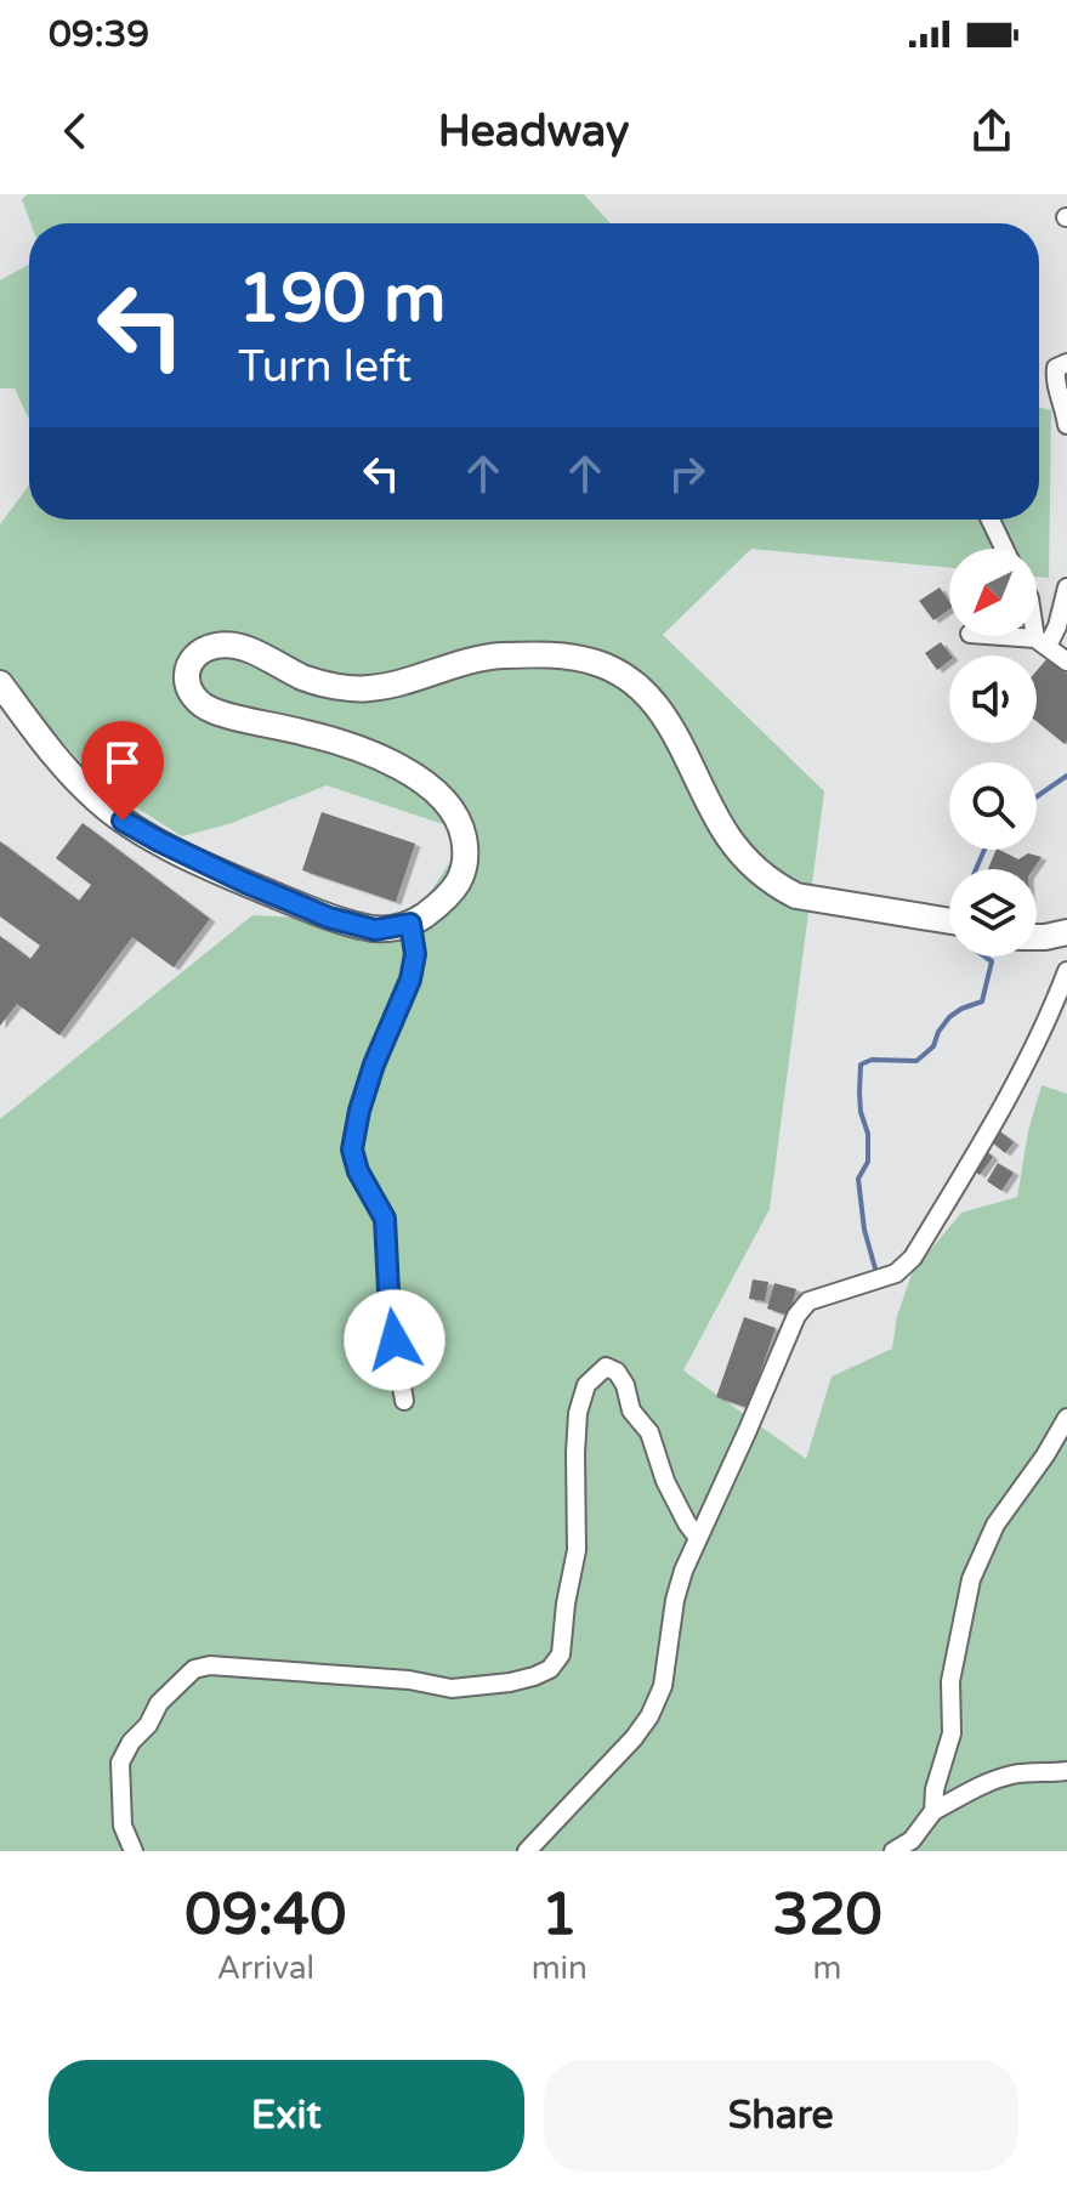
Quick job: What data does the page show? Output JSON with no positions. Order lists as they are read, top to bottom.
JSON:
{
  "north": "bottom left",
  "page": {
    "status": "09:39",
    "header": "Headway",
    "turn": ["190 m", "Turn left"],
    "eta": [
      "09:40",
      "Arrival",
      "1",
      "min",
      "320",
      "m"
    ],
    "buttons": ["Exit", "Share"]
  }
}
